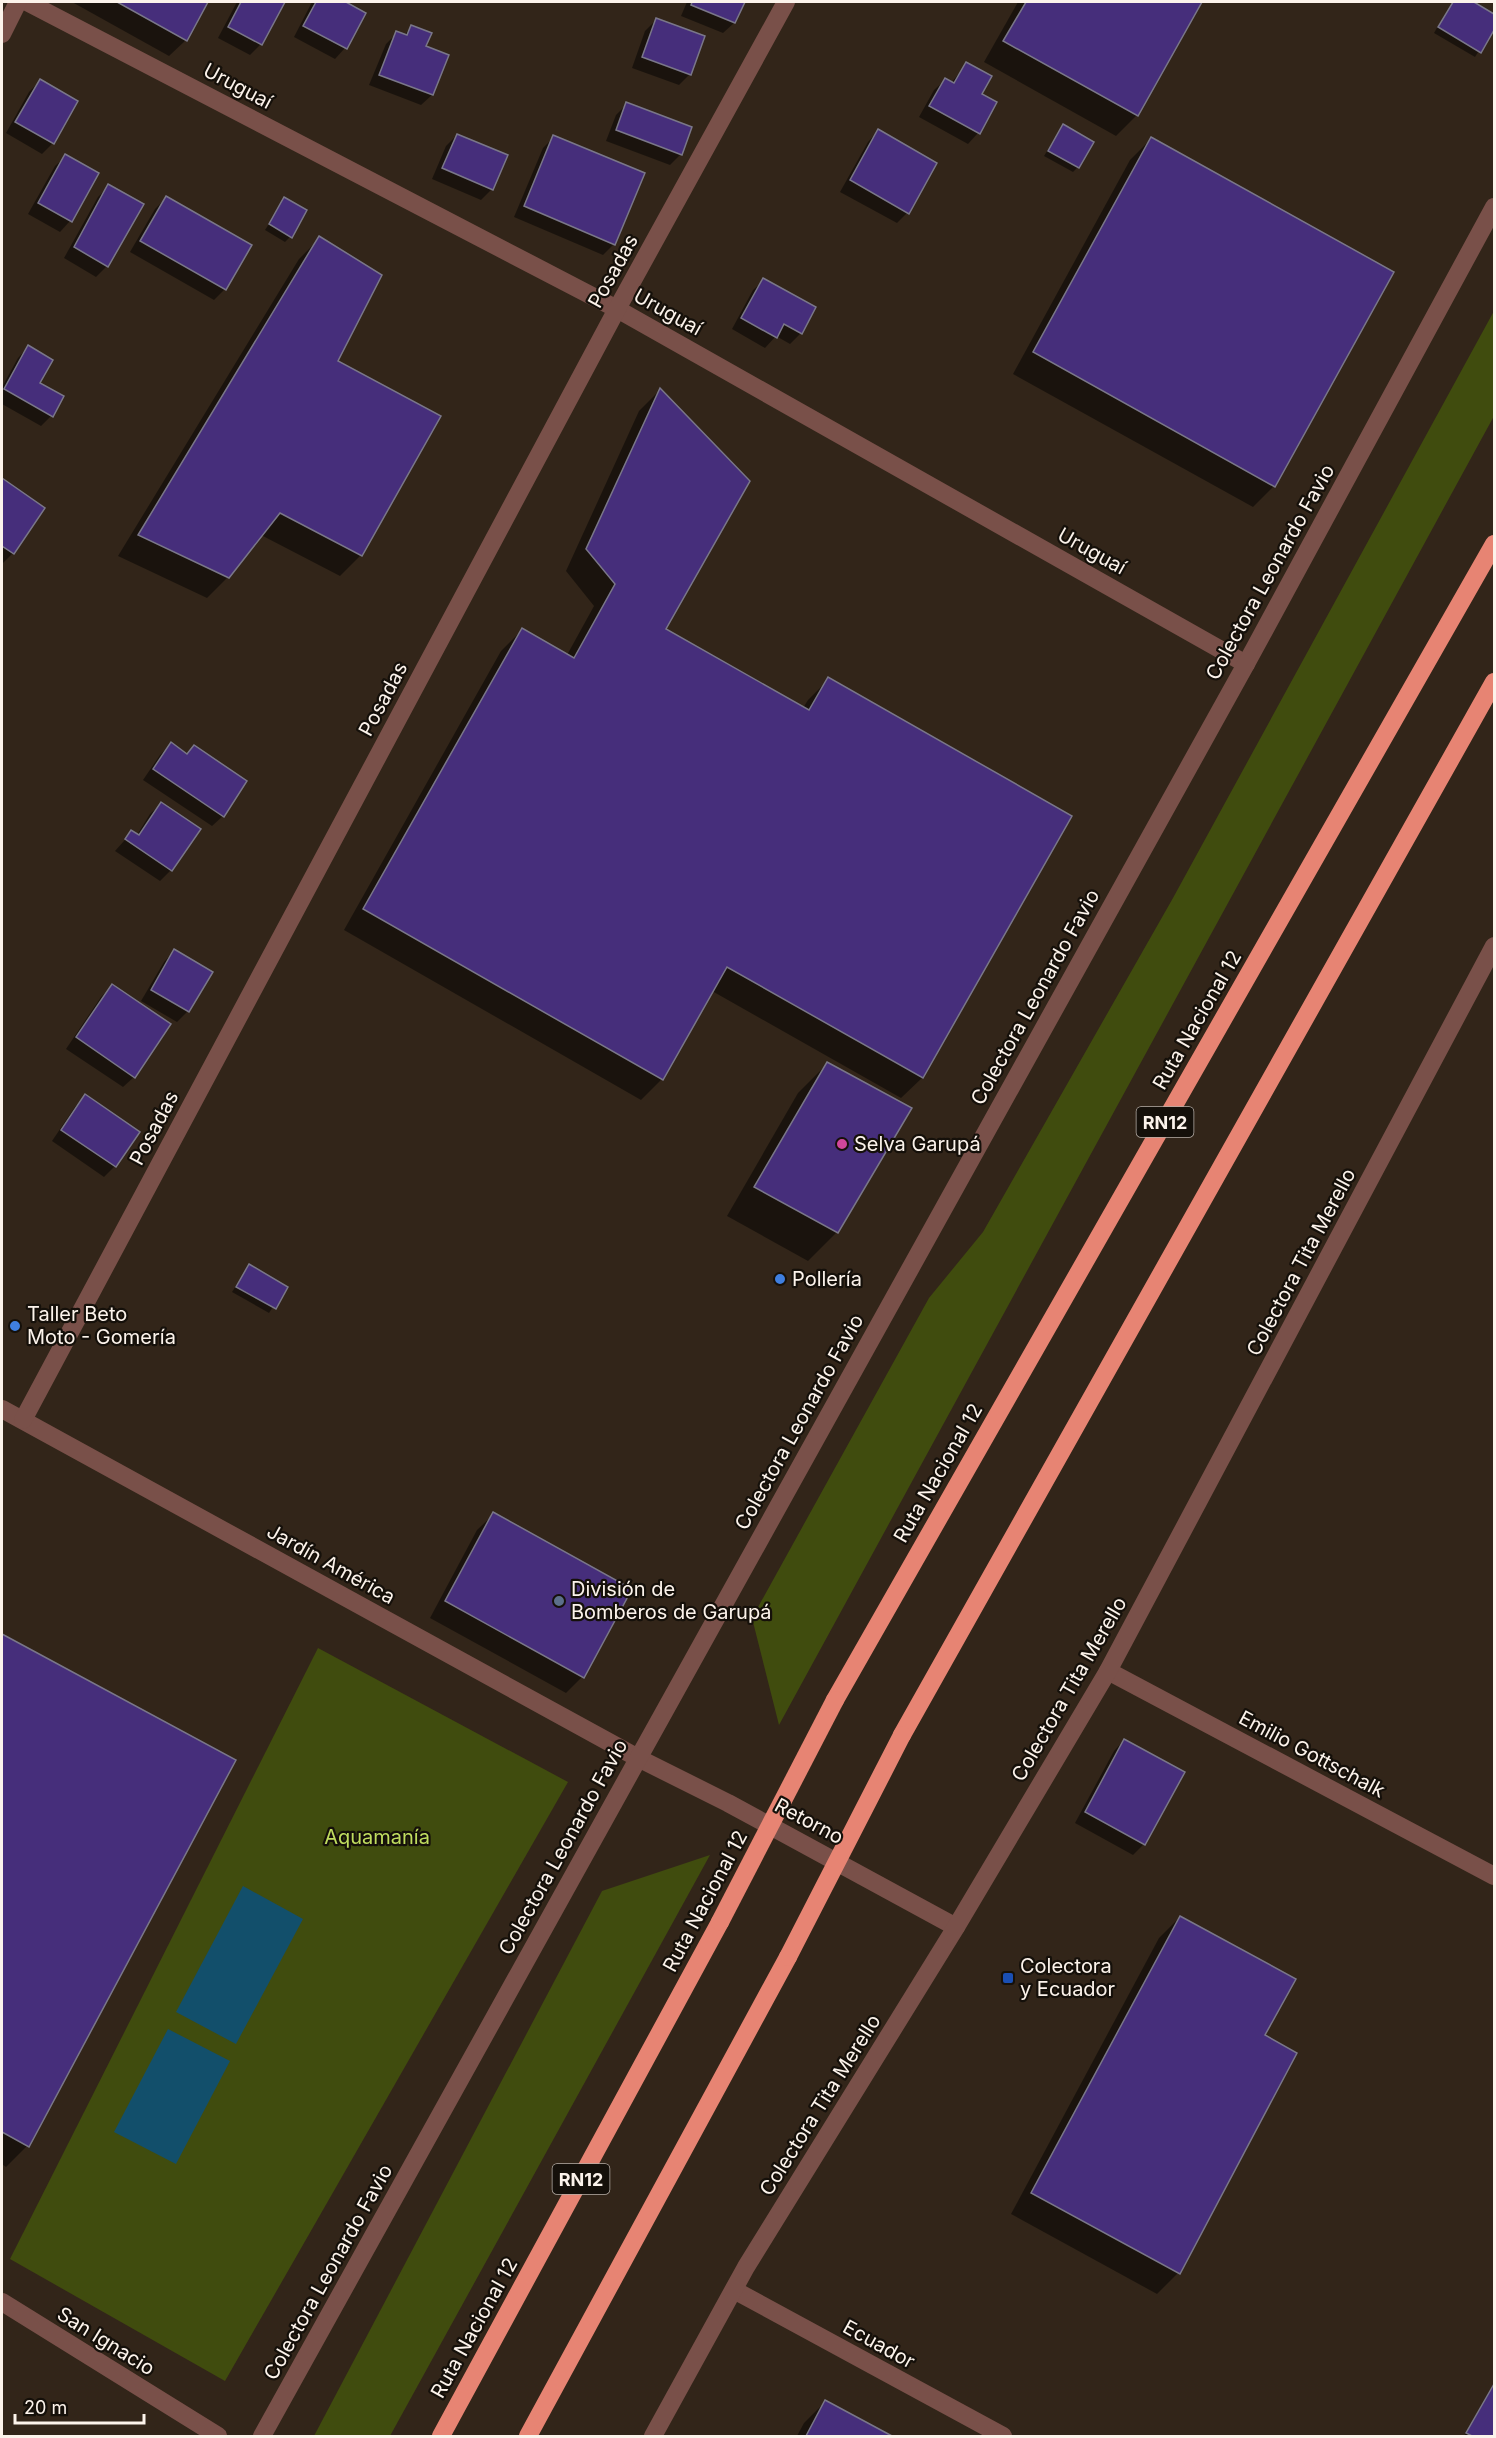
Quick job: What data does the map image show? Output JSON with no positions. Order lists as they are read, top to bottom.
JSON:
{
  "streets": {
    "highway": ["Ruta Nacional 12", "RN12"],
    "street": [
      "Uruguaí",
      "Posadas",
      "Colectora Leonardo Favio",
      "Colectora Tita Merello",
      "Jardín América",
      "Emilio Gottschalk",
      "Retorno",
      "San Ignacio",
      "Ecuador"
    ]
  },
  "crossings": [
    ["Uruguaí", "Posadas"],
    ["Uruguaí", "Colectora Leonardo Favio"],
    ["Posadas", "Jardín América"],
    ["Colectora Leonardo Favio", "Jardín América"],
    ["Colectora Leonardo Favio", "Retorno"],
    ["Colectora Tita Merello", "Emilio Gottschalk"],
    ["Colectora Tita Merello", "Retorno"],
    ["Colectora Tita Merello", "Ecuador"],
    ["Jardín América", "Retorno"]
  ],
  "parks": ["Aquamanía"],
  "places": {
    "other": [
      "Selva Garupá",
      "Pollería",
      "Taller Beto Moto - Gomería",
      "División de Bomberos de Garupá"
    ],
    "transit": ["Colectora y Ecuador"]
  },
  "scale_bar": "20 m"
}
